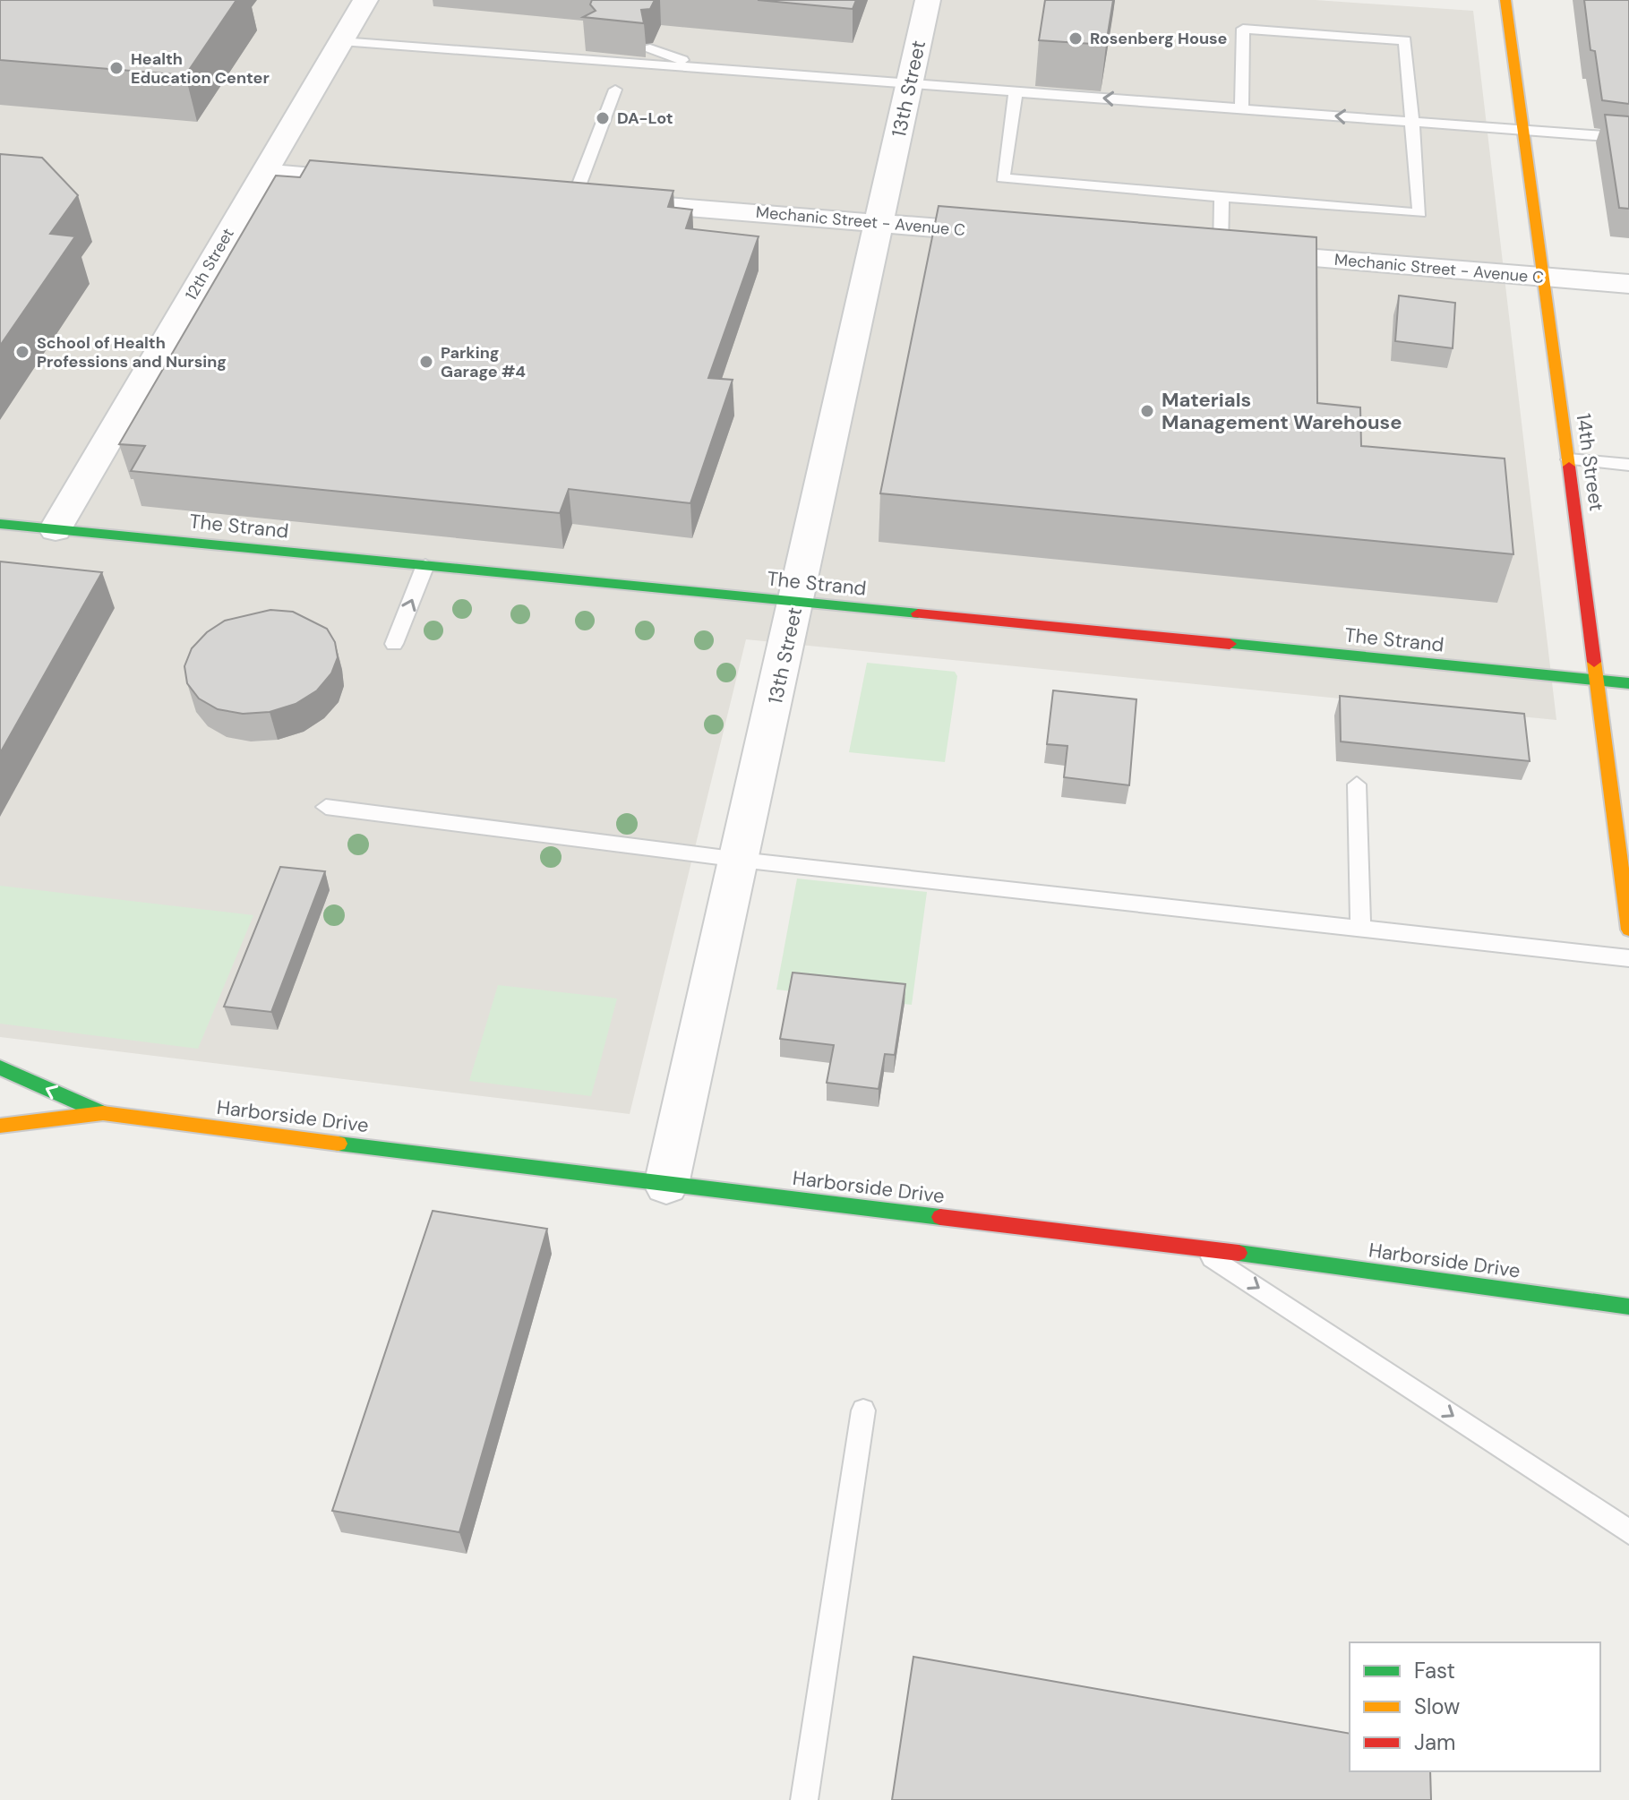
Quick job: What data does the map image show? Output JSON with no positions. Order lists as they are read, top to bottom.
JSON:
{
  "streets": {
    "main road": ["14th Street", "The Strand", "Harborside Drive"],
    "street": ["13th Street", "Mechanic Street - Avenue C", "12th Street"]
  },
  "crossings": [
    ["13th Street", "Mechanic Street - Avenue C"],
    ["13th Street", "The Strand"],
    ["13th Street", "Harborside Drive"],
    ["Mechanic Street - Avenue C", "14th Street"],
    ["12th Street", "The Strand"],
    ["14th Street", "The Strand"]
  ],
  "places": [
    "Rosenberg House",
    "Health Education Center",
    "DA-Lot",
    "School of Health Professions and Nursing",
    "Parking Garage #4",
    "Materials Management Warehouse"
  ],
  "legend": ["Fast", "Slow", "Jam"]
}
